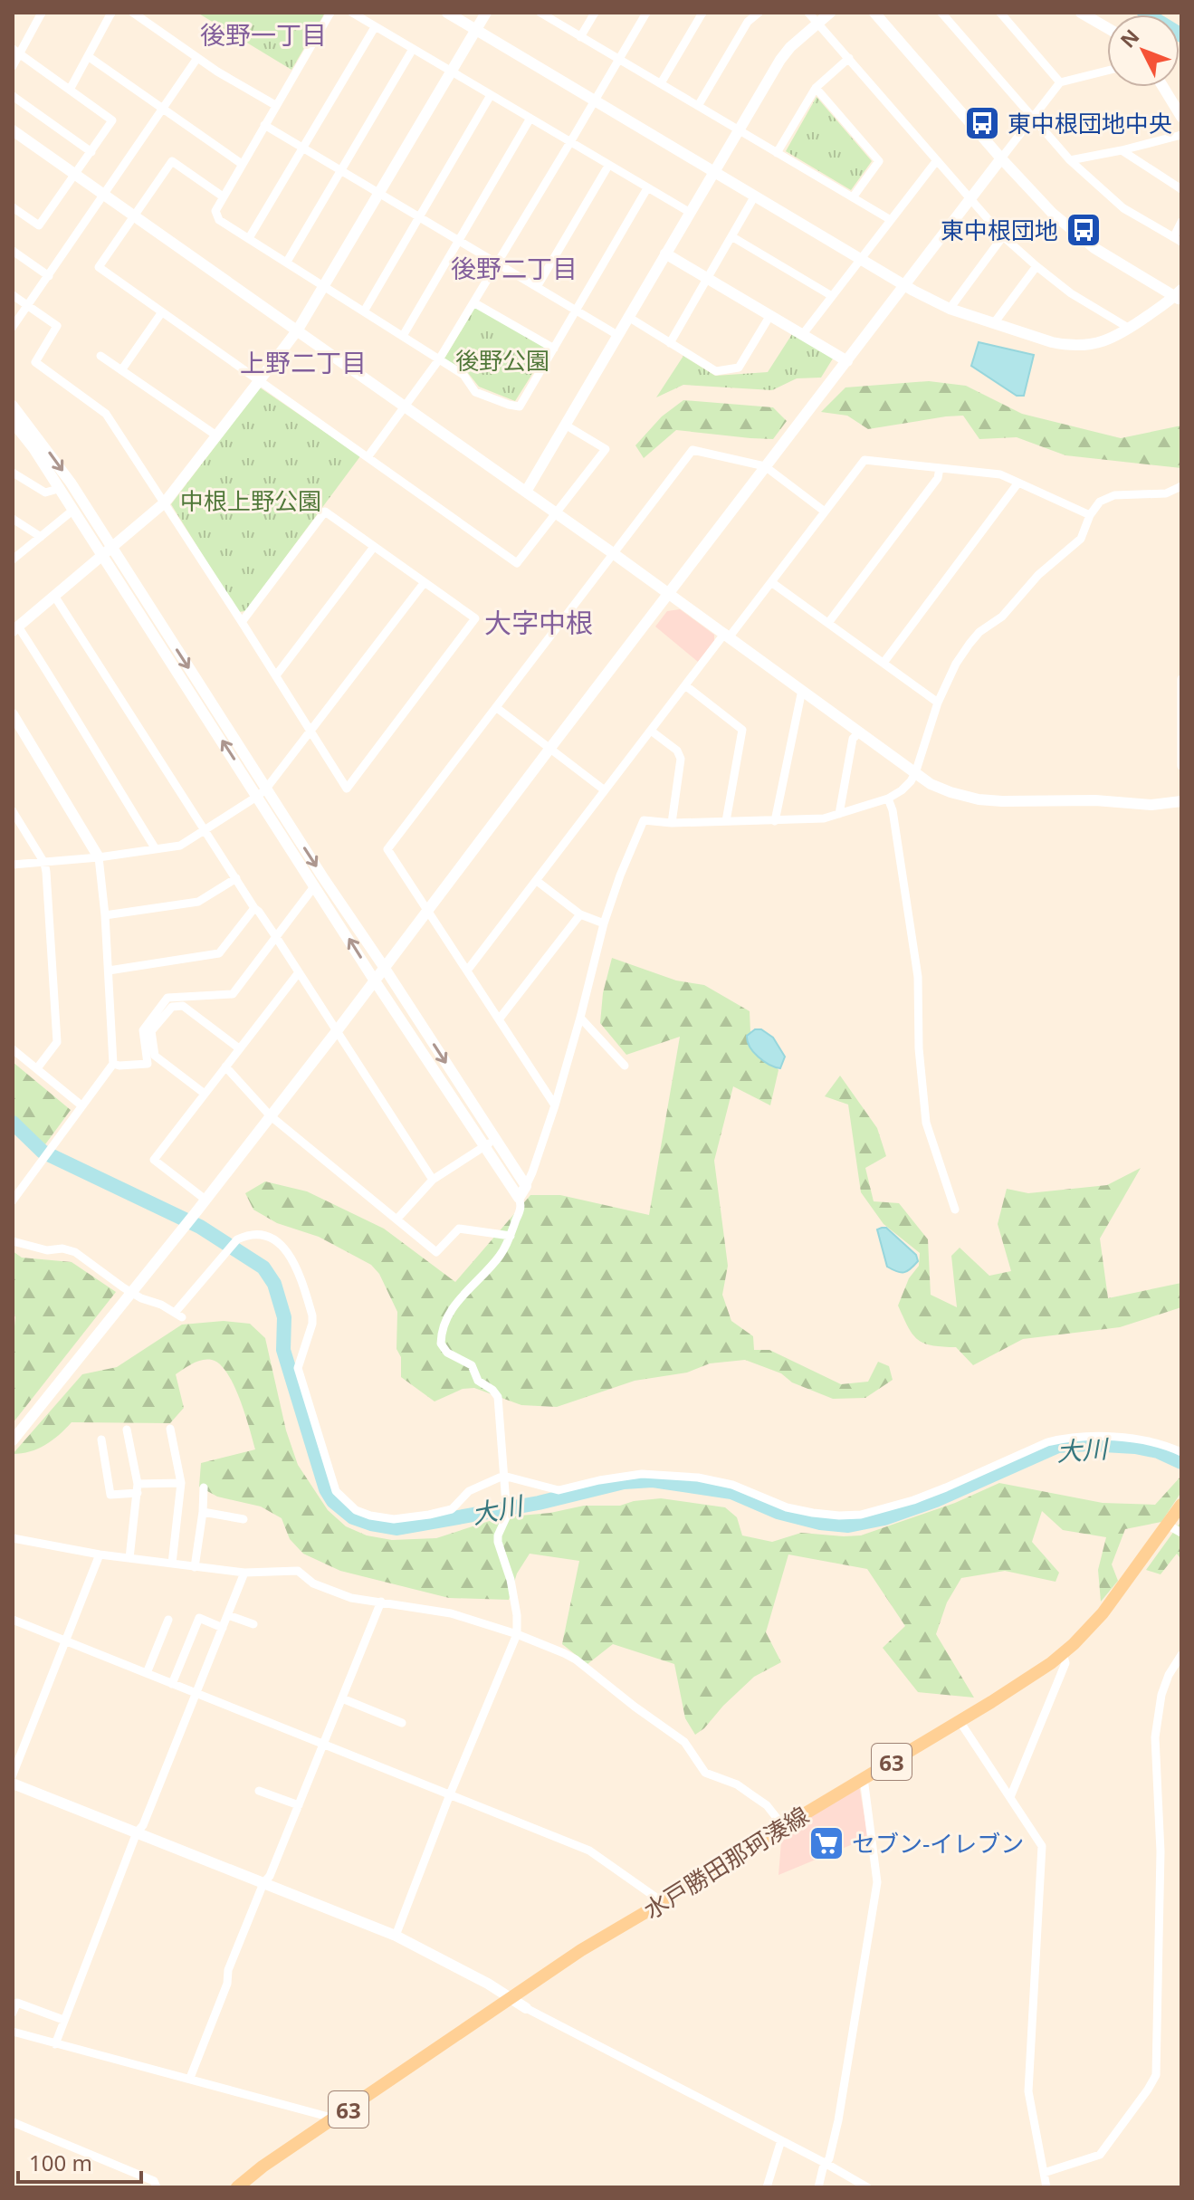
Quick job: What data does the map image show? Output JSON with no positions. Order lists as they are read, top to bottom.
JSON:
{
  "streets": {
    "main road": ["63", "水戸勝田那珂湊線"]
  },
  "districts": [
    "後野一丁目",
    "後野二丁目",
    "上野二丁目",
    "大字中根"
  ],
  "water": ["大川"],
  "parks": ["後野公園", "中根上野公園"],
  "places": {
    "bus stop": ["東中根団地中央", "東中根団地"],
    "supermarket": ["セブン-イレブン"]
  },
  "scale_bar": "100 m",
  "north": "top left"
}
